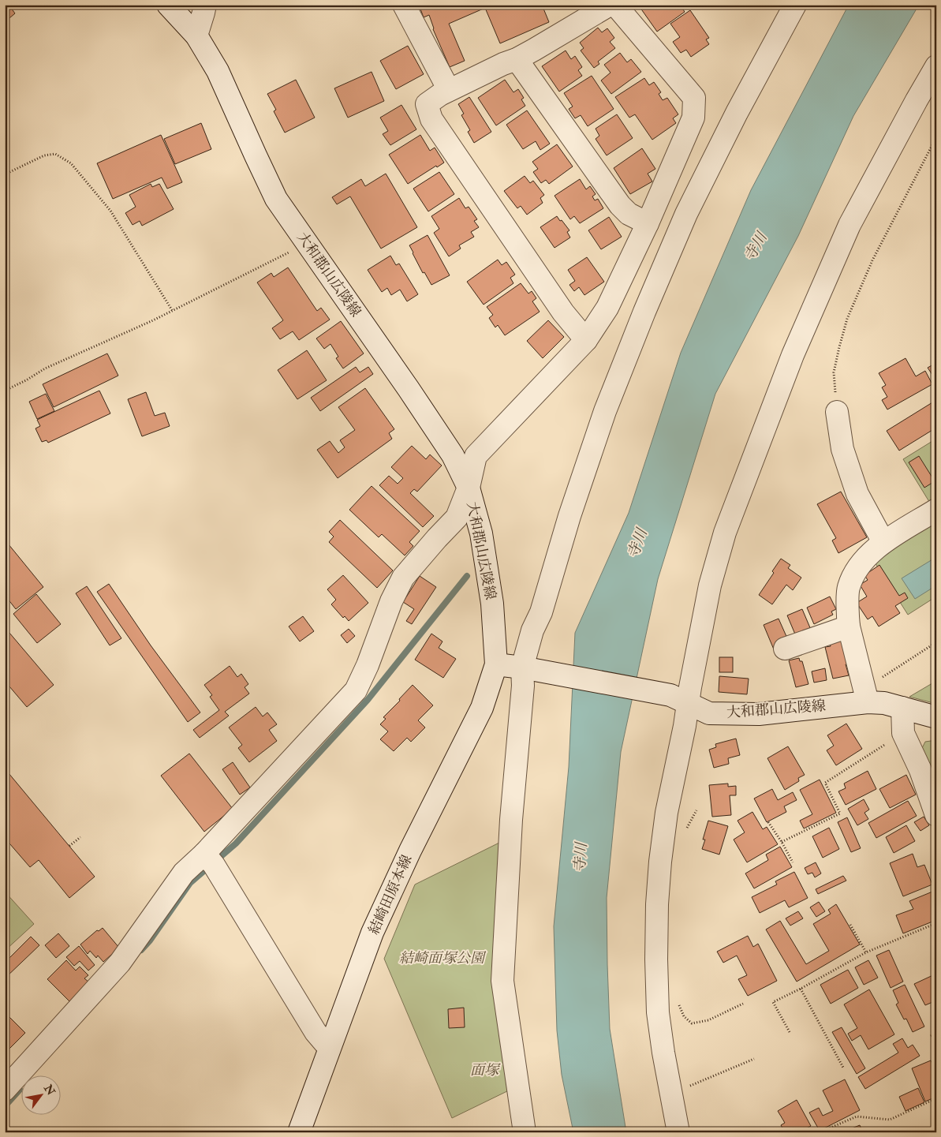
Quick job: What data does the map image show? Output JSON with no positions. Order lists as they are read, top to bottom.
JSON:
{
  "streets": {
    "street": ["大和郡山広陵線", "結崎田原本線"]
  },
  "crossings": [
    ["大和郡山広陵線", "結崎田原本線"]
  ],
  "water": ["寺川"],
  "parks": ["結崎面塚公園", "面塚"],
  "north": "top right"
}
